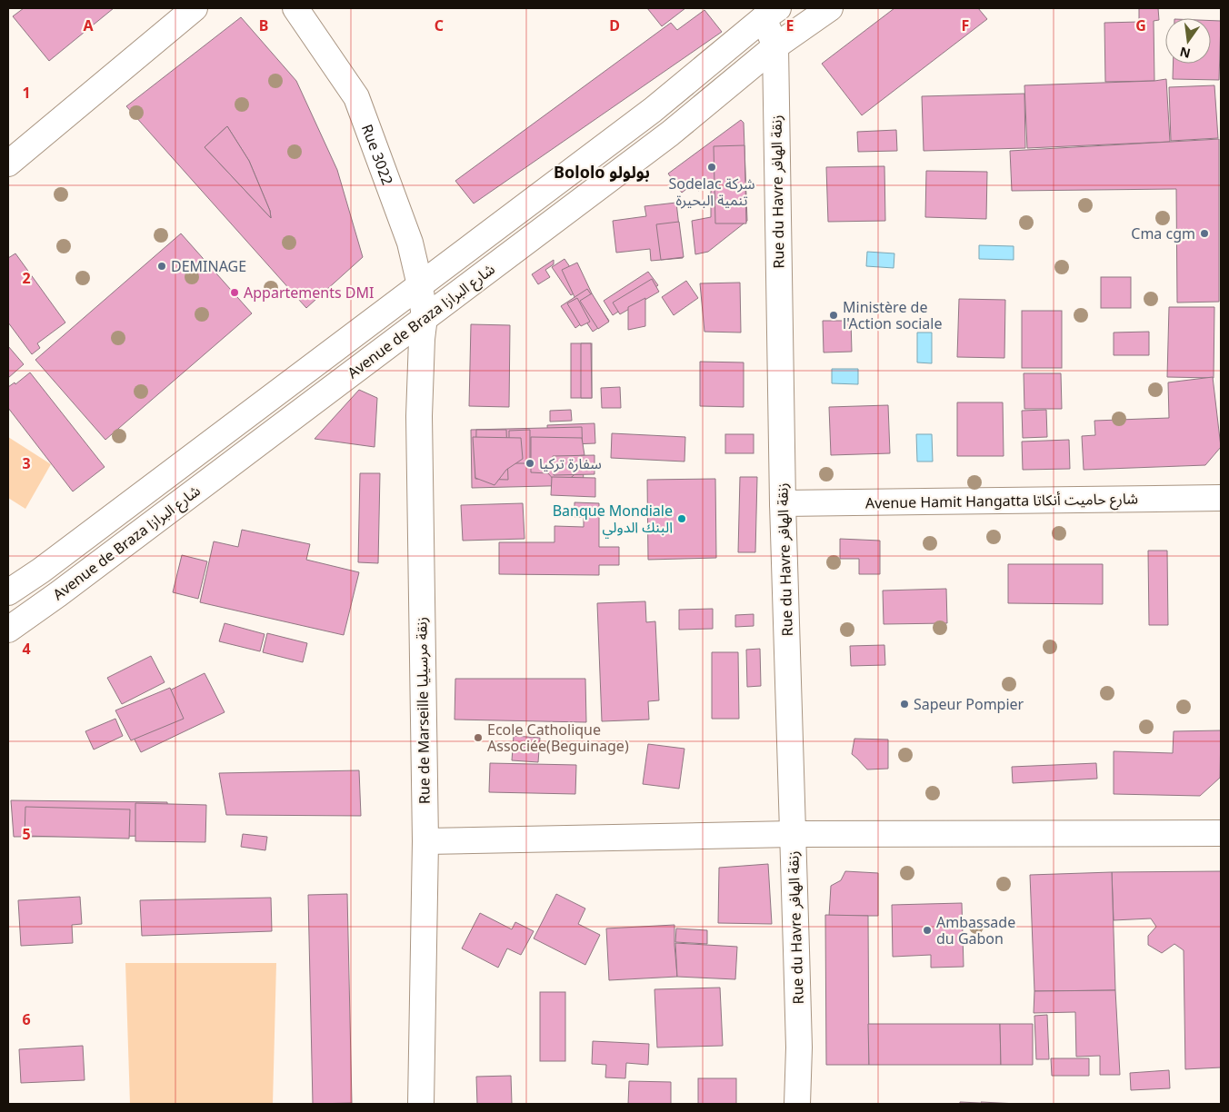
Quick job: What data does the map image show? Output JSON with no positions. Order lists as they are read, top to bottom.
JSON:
{
  "streets": {
    "main road": [
      "Rue 3022",
      "Rue du Havre زنقة الهافر",
      "Avenue de Braza شارع البرازا",
      "Avenue Hamit Hangatta شارع حاميت أنكاتا",
      "Rue de Marseille زنقة مرسيليا"
    ]
  },
  "crossings": [
    ["Rue 3022", "Avenue de Braza شارع البرازا"],
    ["Rue 3022", "Rue de Marseille زنقة مرسيليا"],
    ["Rue du Havre زنقة الهافر", "Avenue de Braza شارع البرازا"],
    ["Rue du Havre زنقة الهافر", "Avenue Hamit Hangatta شارع حاميت أنكاتا"],
    ["Avenue de Braza شارع البرازا", "Rue de Marseille زنقة مرسيليا"]
  ],
  "districts": ["Bololo بولولو"],
  "places": [
    "Sodelac شركة تنمية البحيرة",
    "Cma cgm",
    "DEMINAGE",
    "Appartements DMI",
    "Ministère de l'Action sociale",
    "سفارة تركيا",
    "Banque Mondiale البنك الدولي",
    "Sapeur Pompier",
    "Ecole Catholique Associée(Beguinage)",
    "Ambassade du Gabon"
  ],
  "north": "bottom",
  "grid": {
    "columns": [
      "A",
      "B",
      "C",
      "D",
      "E",
      "F",
      "G"
    ],
    "rows": [
      "1",
      "2",
      "3",
      "4",
      "5",
      "6"
    ]
  }
}
